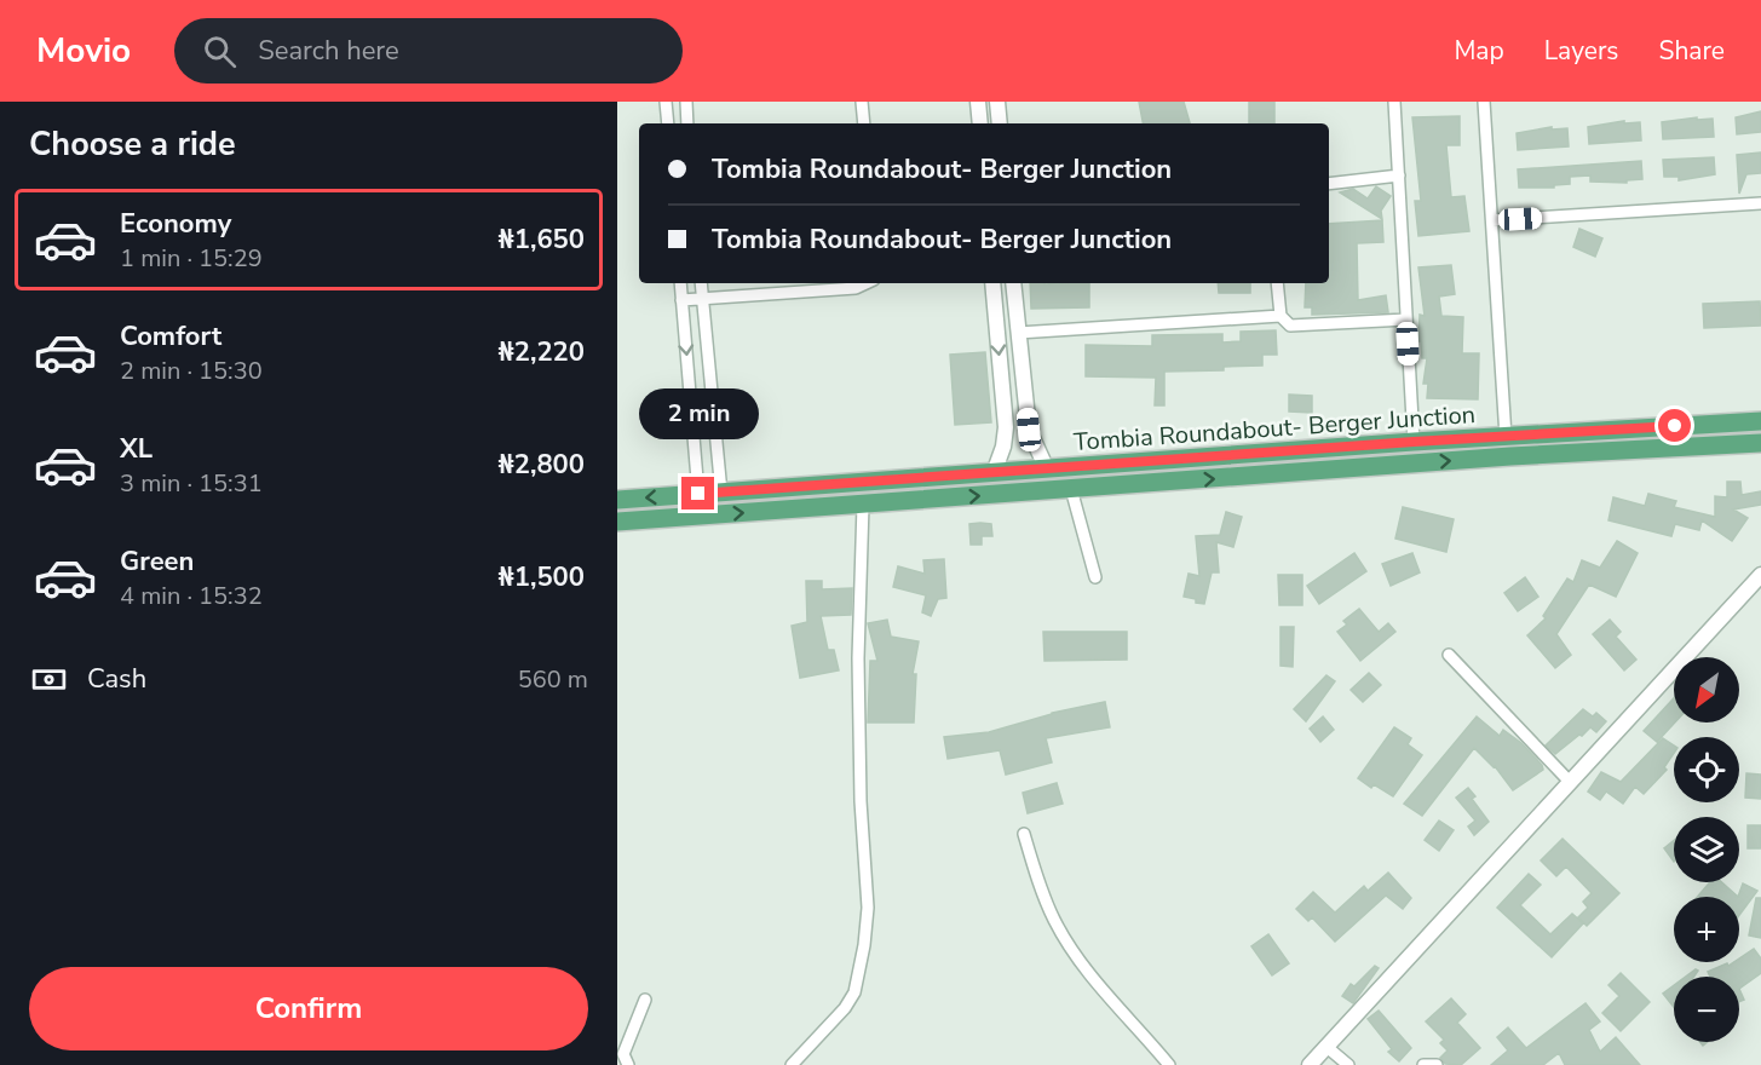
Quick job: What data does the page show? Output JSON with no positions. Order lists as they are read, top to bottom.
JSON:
{
  "streets": {
    "main road": ["Tombia Roundabout- Berger Junction"]
  },
  "north": "bottom left",
  "page": {
    "header": "Movio",
    "search": "Search here",
    "nav": ["Map", "Layers", "Share"],
    "heading": "Choose a ride",
    "banner": ["Tombia Roundabout- Berger Junction", "Tombia Roundabout- Berger Junction"],
    "list": [
      {
        "name": "Economy",
        "note": "1 min · 15:29",
        "value": "₦1,650"
      },
      {
        "name": "Comfort",
        "note": "2 min · 15:30",
        "value": "₦2,220"
      },
      {
        "name": "XL",
        "note": "3 min · 15:31",
        "value": "₦2,800"
      },
      {
        "name": "Green",
        "note": "4 min · 15:32",
        "value": "₦1,500"
      }
    ],
    "bubble": "2 min",
    "pay": ["Cash", "560 m"],
    "map_buttons": ["+", "−"],
    "buttons": "Confirm"
  }
}
